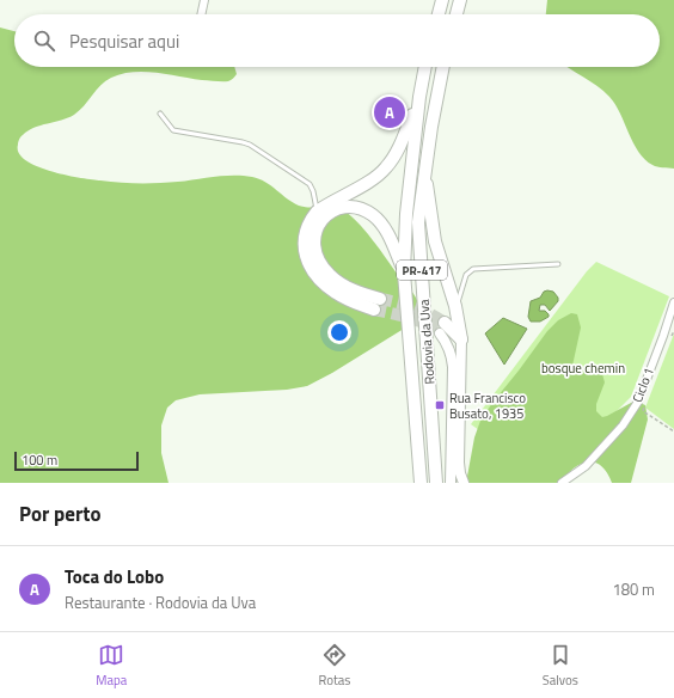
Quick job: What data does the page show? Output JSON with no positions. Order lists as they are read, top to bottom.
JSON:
{
  "streets": {
    "main road": ["PR-417", "Rodovia da Uva"],
    "path": ["Ciclo 1"]
  },
  "parks": ["bosque chemin"],
  "places": {
    "transit": ["Rua Francisco Busato, 1935"]
  },
  "scale_bar": "100 m",
  "page": {
    "search": "Pesquisar aqui",
    "pins": "A",
    "scale": "100 m",
    "heading": "Por perto",
    "list": [
      {
        "mark": "A",
        "name": "Toca do Lobo",
        "note": "Restaurante · Rodovia da Uva",
        "value": "180 m"
      }
    ],
    "nav": ["Mapa", "Rotas", "Salvos"]
  }
}
